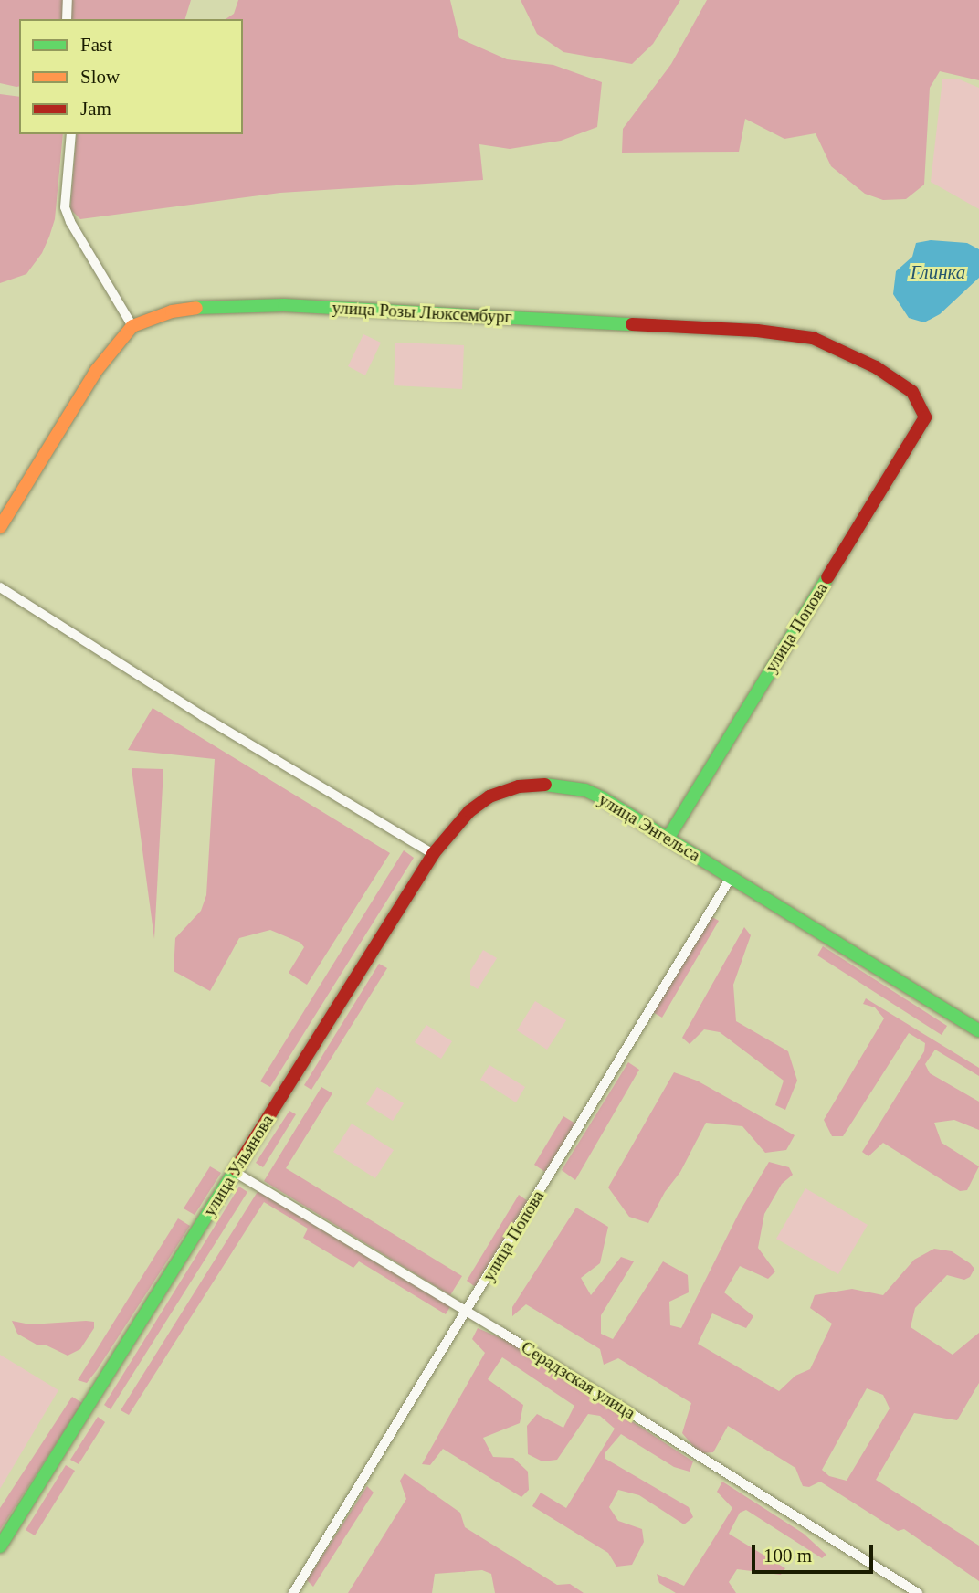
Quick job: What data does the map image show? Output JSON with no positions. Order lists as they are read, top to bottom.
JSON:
{
  "streets": {
    "street": [
      "улица Розы Люксембург",
      "улица Попова",
      "улица Энгельса",
      "улица Ульянова",
      "Серадзская улица"
    ]
  },
  "crossings": [
    ["улица Розы Люксембург", "улица Попова"],
    ["улица Попова", "улица Энгельса"],
    ["улица Попова", "Серадзская улица"],
    ["улица Энгельса", "улица Ульянова"],
    ["улица Ульянова", "Серадзская улица"]
  ],
  "water": ["Глинка"],
  "legend": ["Fast", "Slow", "Jam"],
  "scale_bar": "100 m"
}
